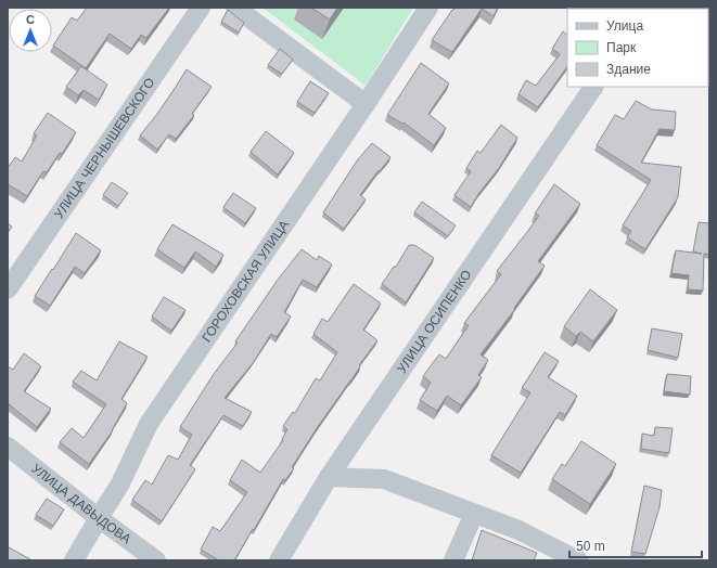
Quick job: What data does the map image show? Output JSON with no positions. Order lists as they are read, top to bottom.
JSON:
{
  "streets": {
    "street": [
      "УЛИЦА ЧЕРНЫШЕВСКОГО",
      "ГОРОХОВСКАЯ УЛИЦА",
      "УЛИЦА ОСИПЕНКО",
      "УЛИЦА ДАВЫДОВА"
    ]
  },
  "crossings": [
    ["ГОРОХОВСКАЯ УЛИЦА", "УЛИЦА ДАВЫДОВА"]
  ],
  "legend": ["Улица", "Парк", "Здание"],
  "scale_bar": "50 m",
  "north": "top"
}
